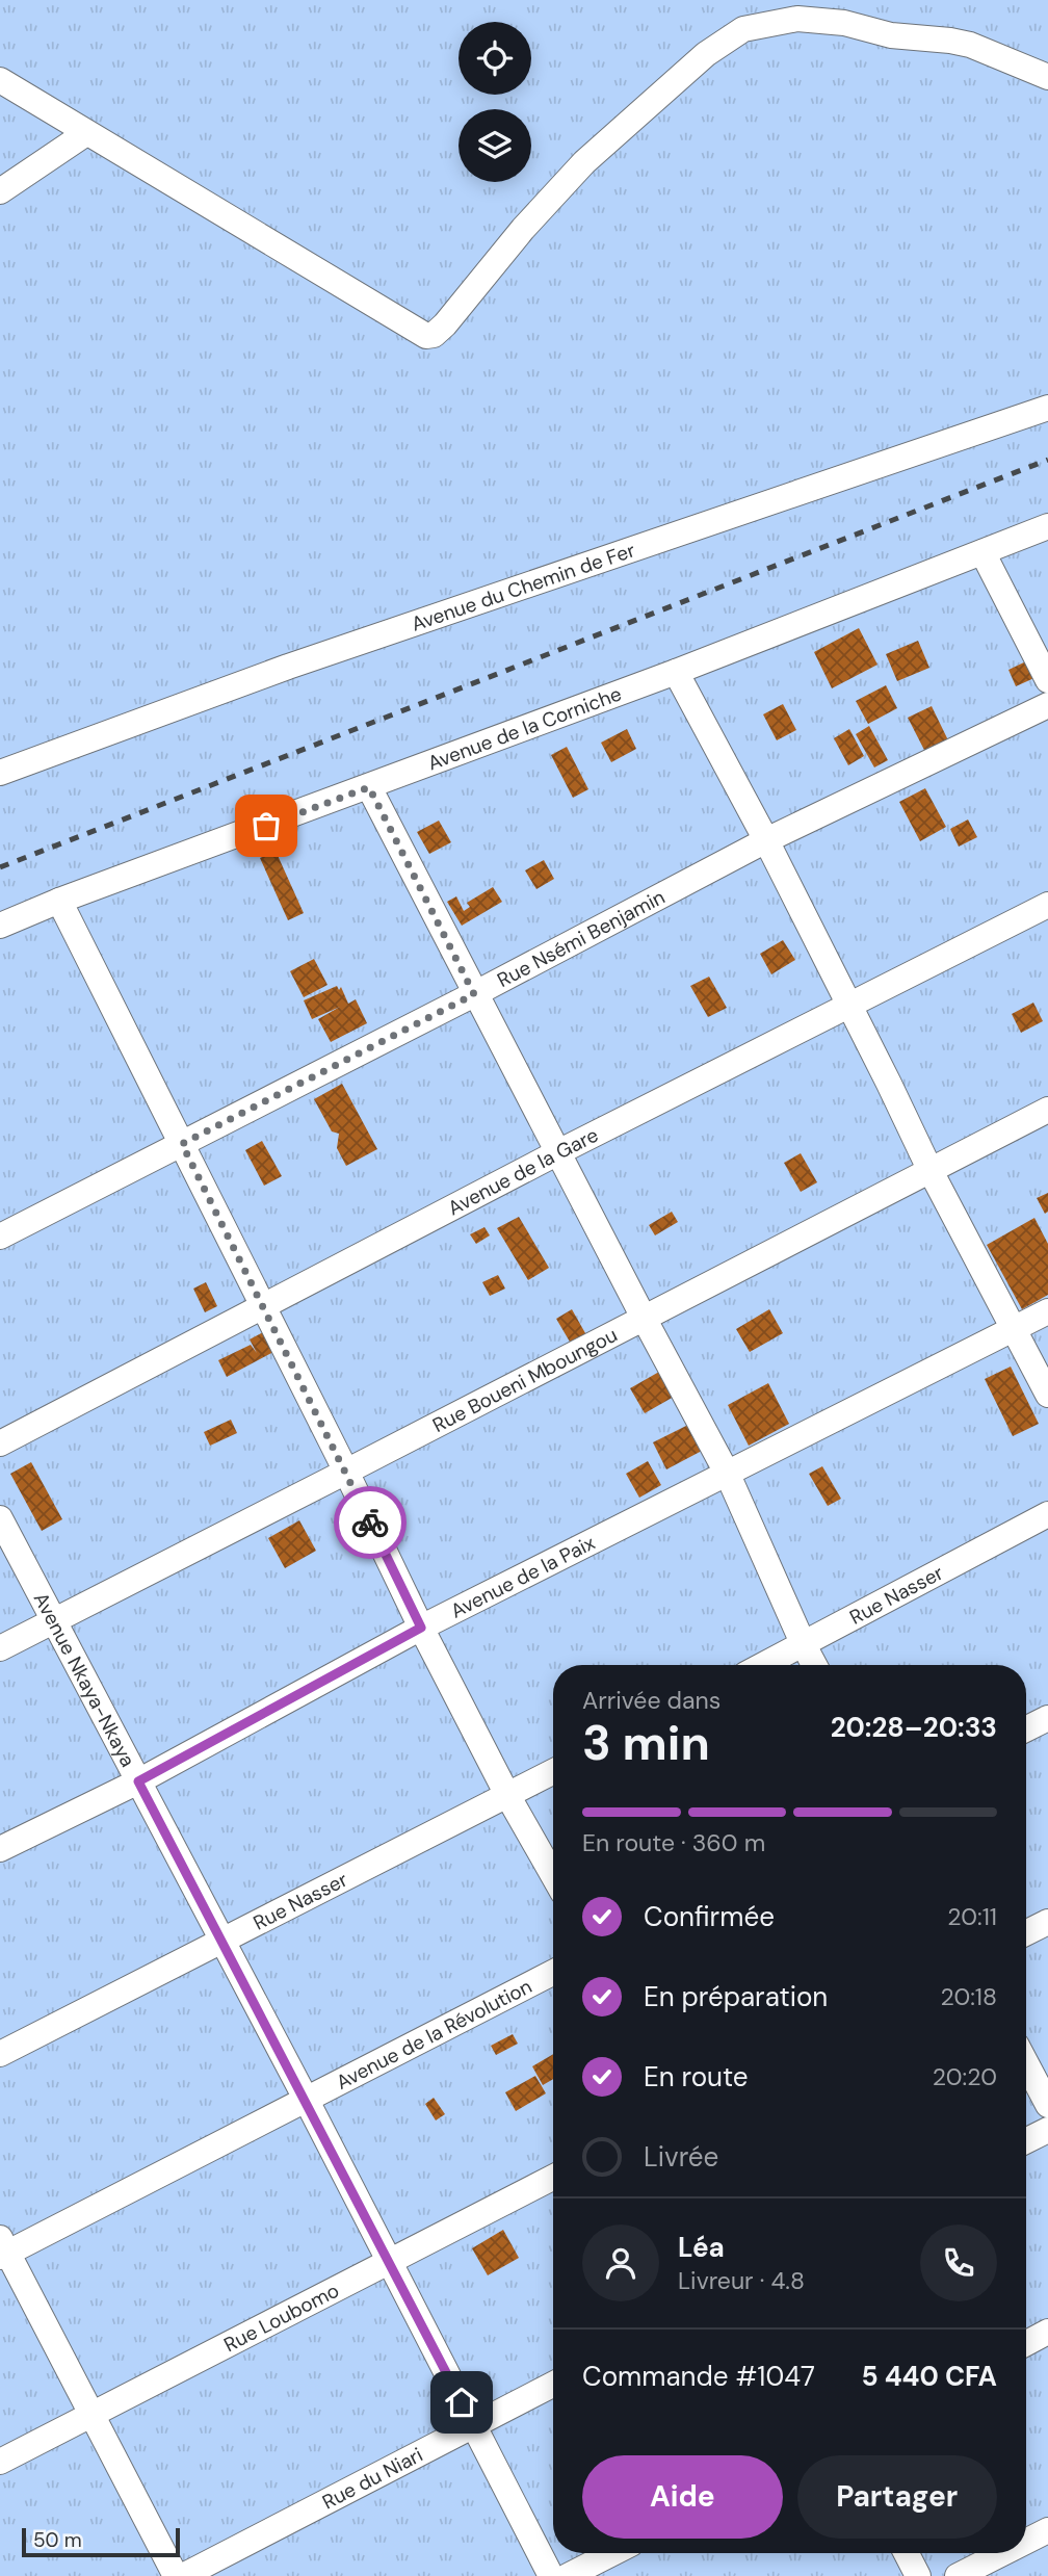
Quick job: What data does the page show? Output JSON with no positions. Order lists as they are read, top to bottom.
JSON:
{
  "streets": {
    "street": [
      "Avenue du Chemin de Fer",
      "Avenue de la Corniche",
      "Rue Nsémi Benjamin",
      "Avenue de la Gare",
      "Rue Boueni Mboungou",
      "Avenue de la Paix",
      "Rue Nasser",
      "Avenue Nkaya-Nkaya",
      "Avenue de la Révolution",
      "Rue Loubomo",
      "Rue du Niari"
    ]
  },
  "crossings": [
    ["Rue Boueni Mboungou", "Avenue Nkaya-Nkaya"],
    ["Avenue de la Paix", "Avenue Nkaya-Nkaya"],
    ["Rue Nasser", "Avenue Nkaya-Nkaya"],
    ["Avenue Nkaya-Nkaya", "Avenue de la Révolution"],
    ["Avenue Nkaya-Nkaya", "Rue Loubomo"],
    ["Avenue Nkaya-Nkaya", "Rue du Niari"]
  ],
  "scale_bar": "50 m",
  "page": {
    "heading": ["3 min", "Arrivée dans", "20:28–20:33"],
    "panel": [
      "Léa",
      "Livreur · 4.8",
      "Commande #1047",
      "5 440 CFA"
    ],
    "bar": "En route · 360 m",
    "list": [
      ["Confirmée", "20:11"],
      ["En préparation", "20:18"],
      ["En route", "20:20"],
      "Livrée"
    ],
    "buttons": ["Aide", "Partager"],
    "scale": "50 m"
  }
}
